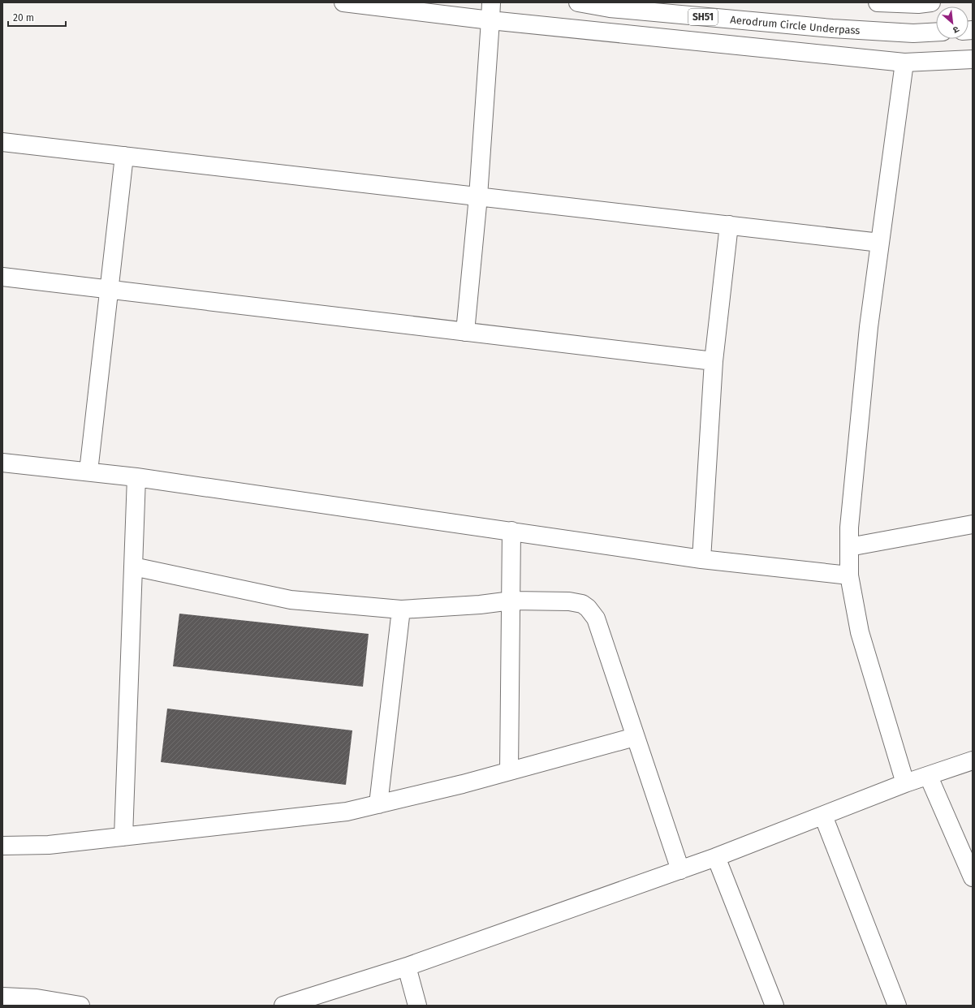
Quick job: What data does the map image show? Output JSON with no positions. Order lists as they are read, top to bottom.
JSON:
{
  "streets": {
    "street": ["SH51", "Aerodrum Circle Underpass"]
  },
  "scale_bar": "20 m",
  "north": "bottom right"
}
